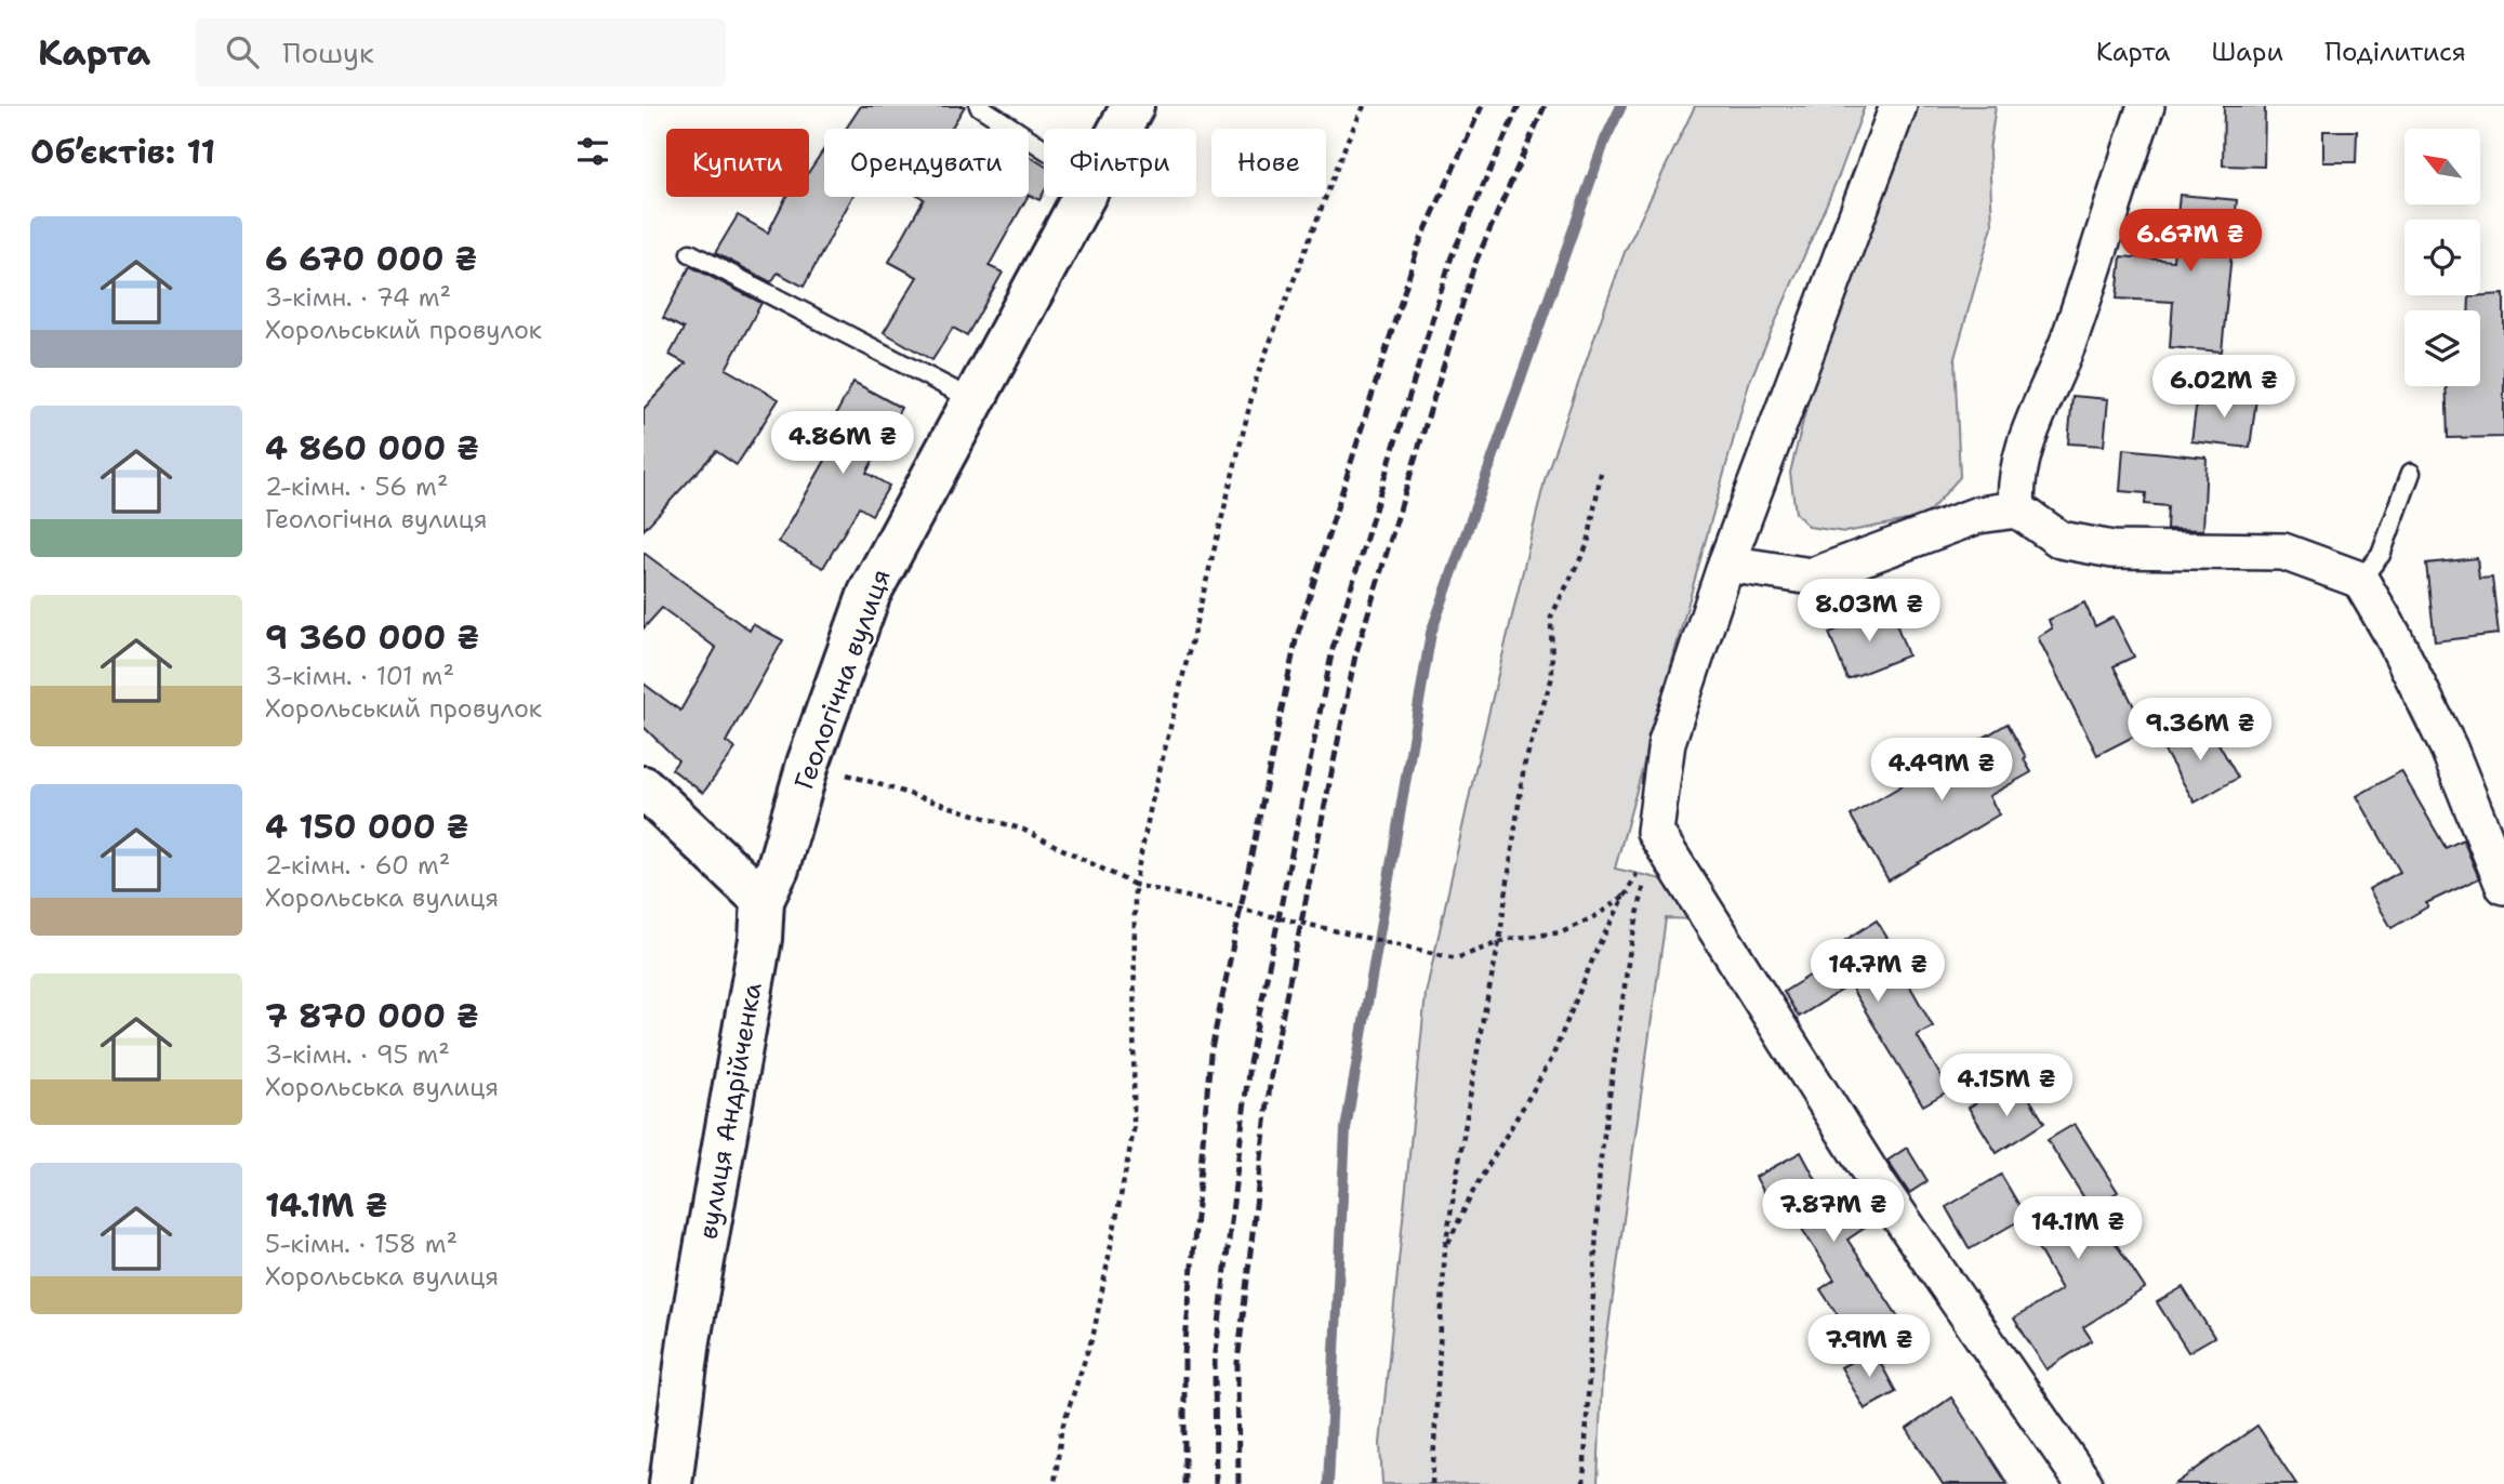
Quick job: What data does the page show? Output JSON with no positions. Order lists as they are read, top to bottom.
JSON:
{
  "streets": {
    "street": ["Геологічна вулиця", "вулиця Андрійченка"]
  },
  "crossings": [
    ["Геологічна вулиця", "вулиця Андрійченка"]
  ],
  "north": "top left",
  "page": {
    "header": "Карта",
    "search": "Пошук",
    "nav": ["Карта", "Шари", "Поділитися"],
    "heading": "Об’єктів: 11",
    "chip": [
      "Купити",
      "Орендувати",
      "Фільтри",
      "Нове"
    ],
    "list": [
      {
        "name": "6 670 000 ₴",
        "note": "3-кімн. · 74 m² · Хорольський провулок"
      },
      {
        "name": "4 860 000 ₴",
        "note": "2-кімн. · 56 m² · Геологічна вулиця"
      },
      {
        "name": "9 360 000 ₴",
        "note": "3-кімн. · 101 m² · Хорольський провулок"
      },
      {
        "name": "4 150 000 ₴",
        "note": "2-кімн. · 60 m² · Хорольська вулиця"
      },
      {
        "name": "7 870 000 ₴",
        "note": "3-кімн. · 95 m² · Хорольська вулиця"
      },
      {
        "name": "14.1M ₴",
        "note": "5-кімн. · 158 m² · Хорольська вулиця"
      }
    ],
    "price": [
      "6.67M ₴",
      "6.02M ₴",
      "4.86M ₴",
      "8.03M ₴",
      "9.36M ₴",
      "4.49M ₴",
      "14.7M ₴",
      "4.15M ₴",
      "7.87M ₴",
      "14.1M ₴",
      "7.9M ₴"
    ]
  }
}
